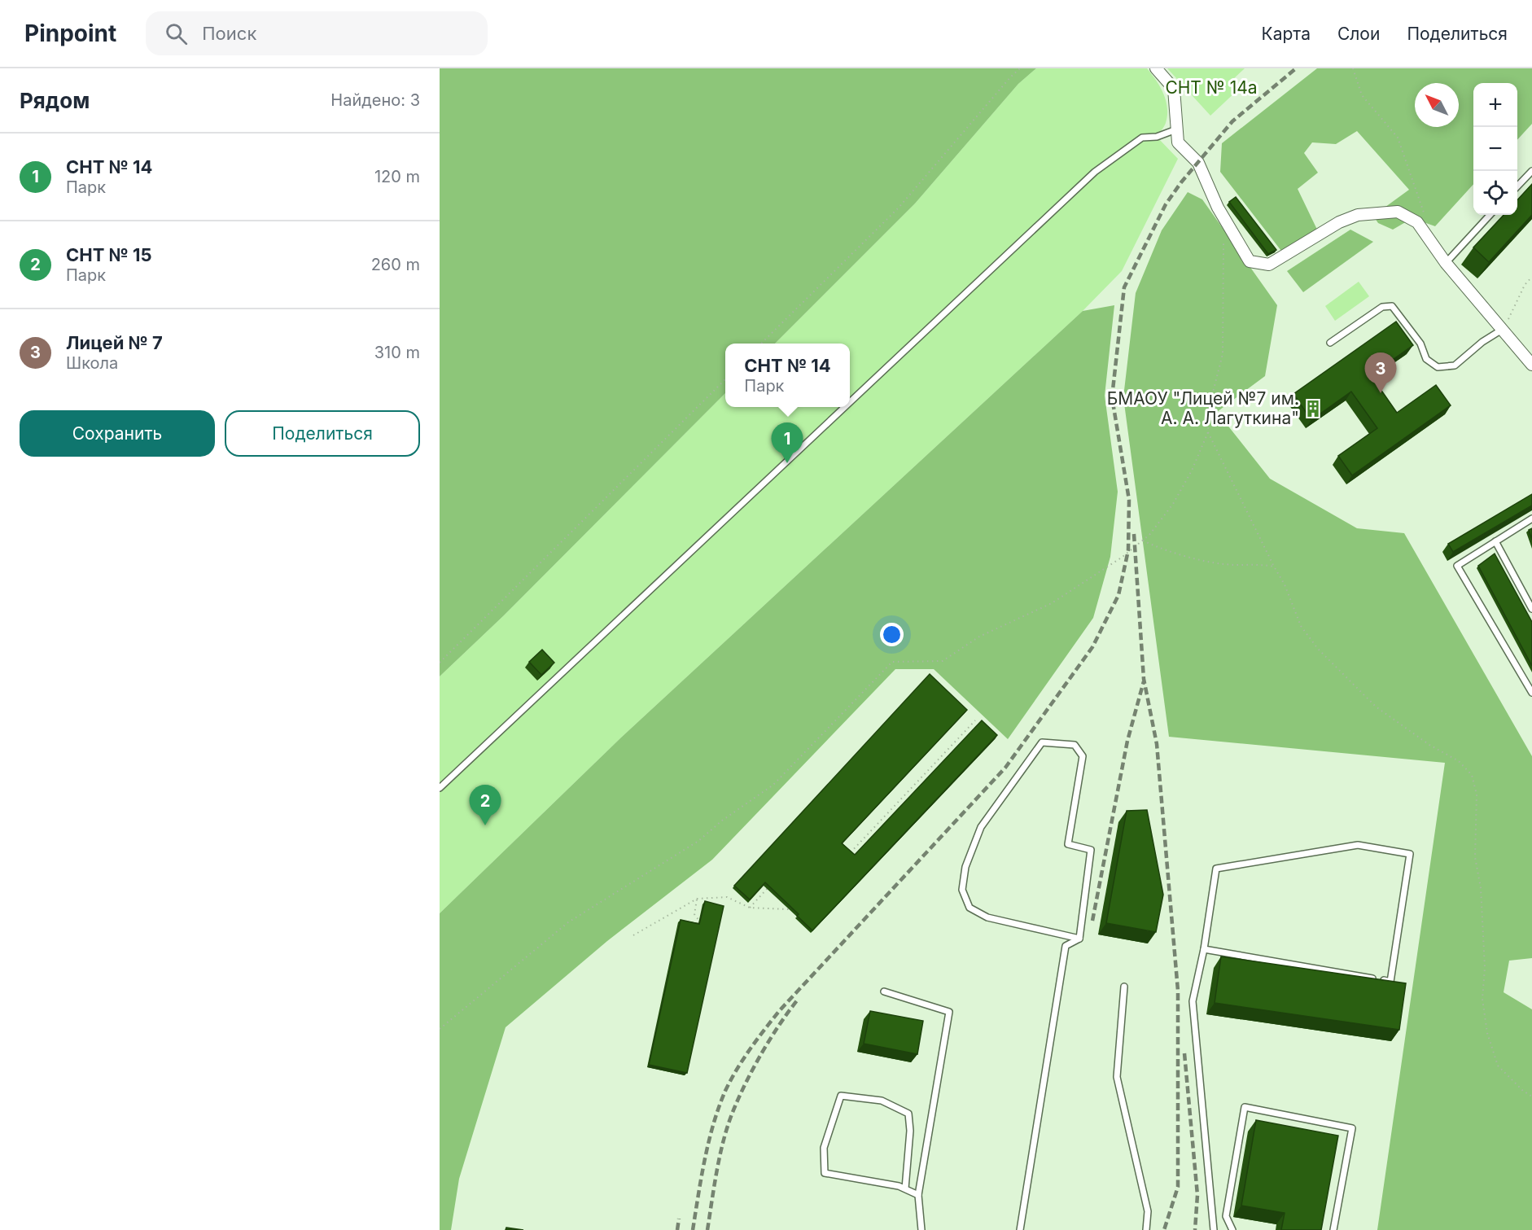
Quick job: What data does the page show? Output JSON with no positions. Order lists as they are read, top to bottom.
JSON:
{
  "parks": ["СНТ № 14а"],
  "places": {
    "building": ["БМАОУ \"Лицей №7 им. А. А. Лагуткина\""]
  },
  "north": "top left",
  "page": {
    "header": "Pinpoint",
    "search": "Поиск",
    "nav": ["Карта", "Слои", "Поделиться"],
    "heading": ["Рядом", "Найдено: 3"],
    "map_buttons": ["+", "−"],
    "list": [
      {
        "mark": "1",
        "name": "СНТ № 14",
        "note": "Парк",
        "value": "120 m"
      },
      {
        "mark": "2",
        "name": "СНТ № 15",
        "note": "Парк",
        "value": "260 m"
      },
      {
        "mark": "3",
        "name": "Лицей № 7",
        "note": "Школа",
        "value": "310 m"
      }
    ],
    "popup": ["СНТ № 14", "Парк"],
    "pins": ["3", "1", "2"],
    "buttons": ["Сохранить", "Поделиться"]
  }
}
